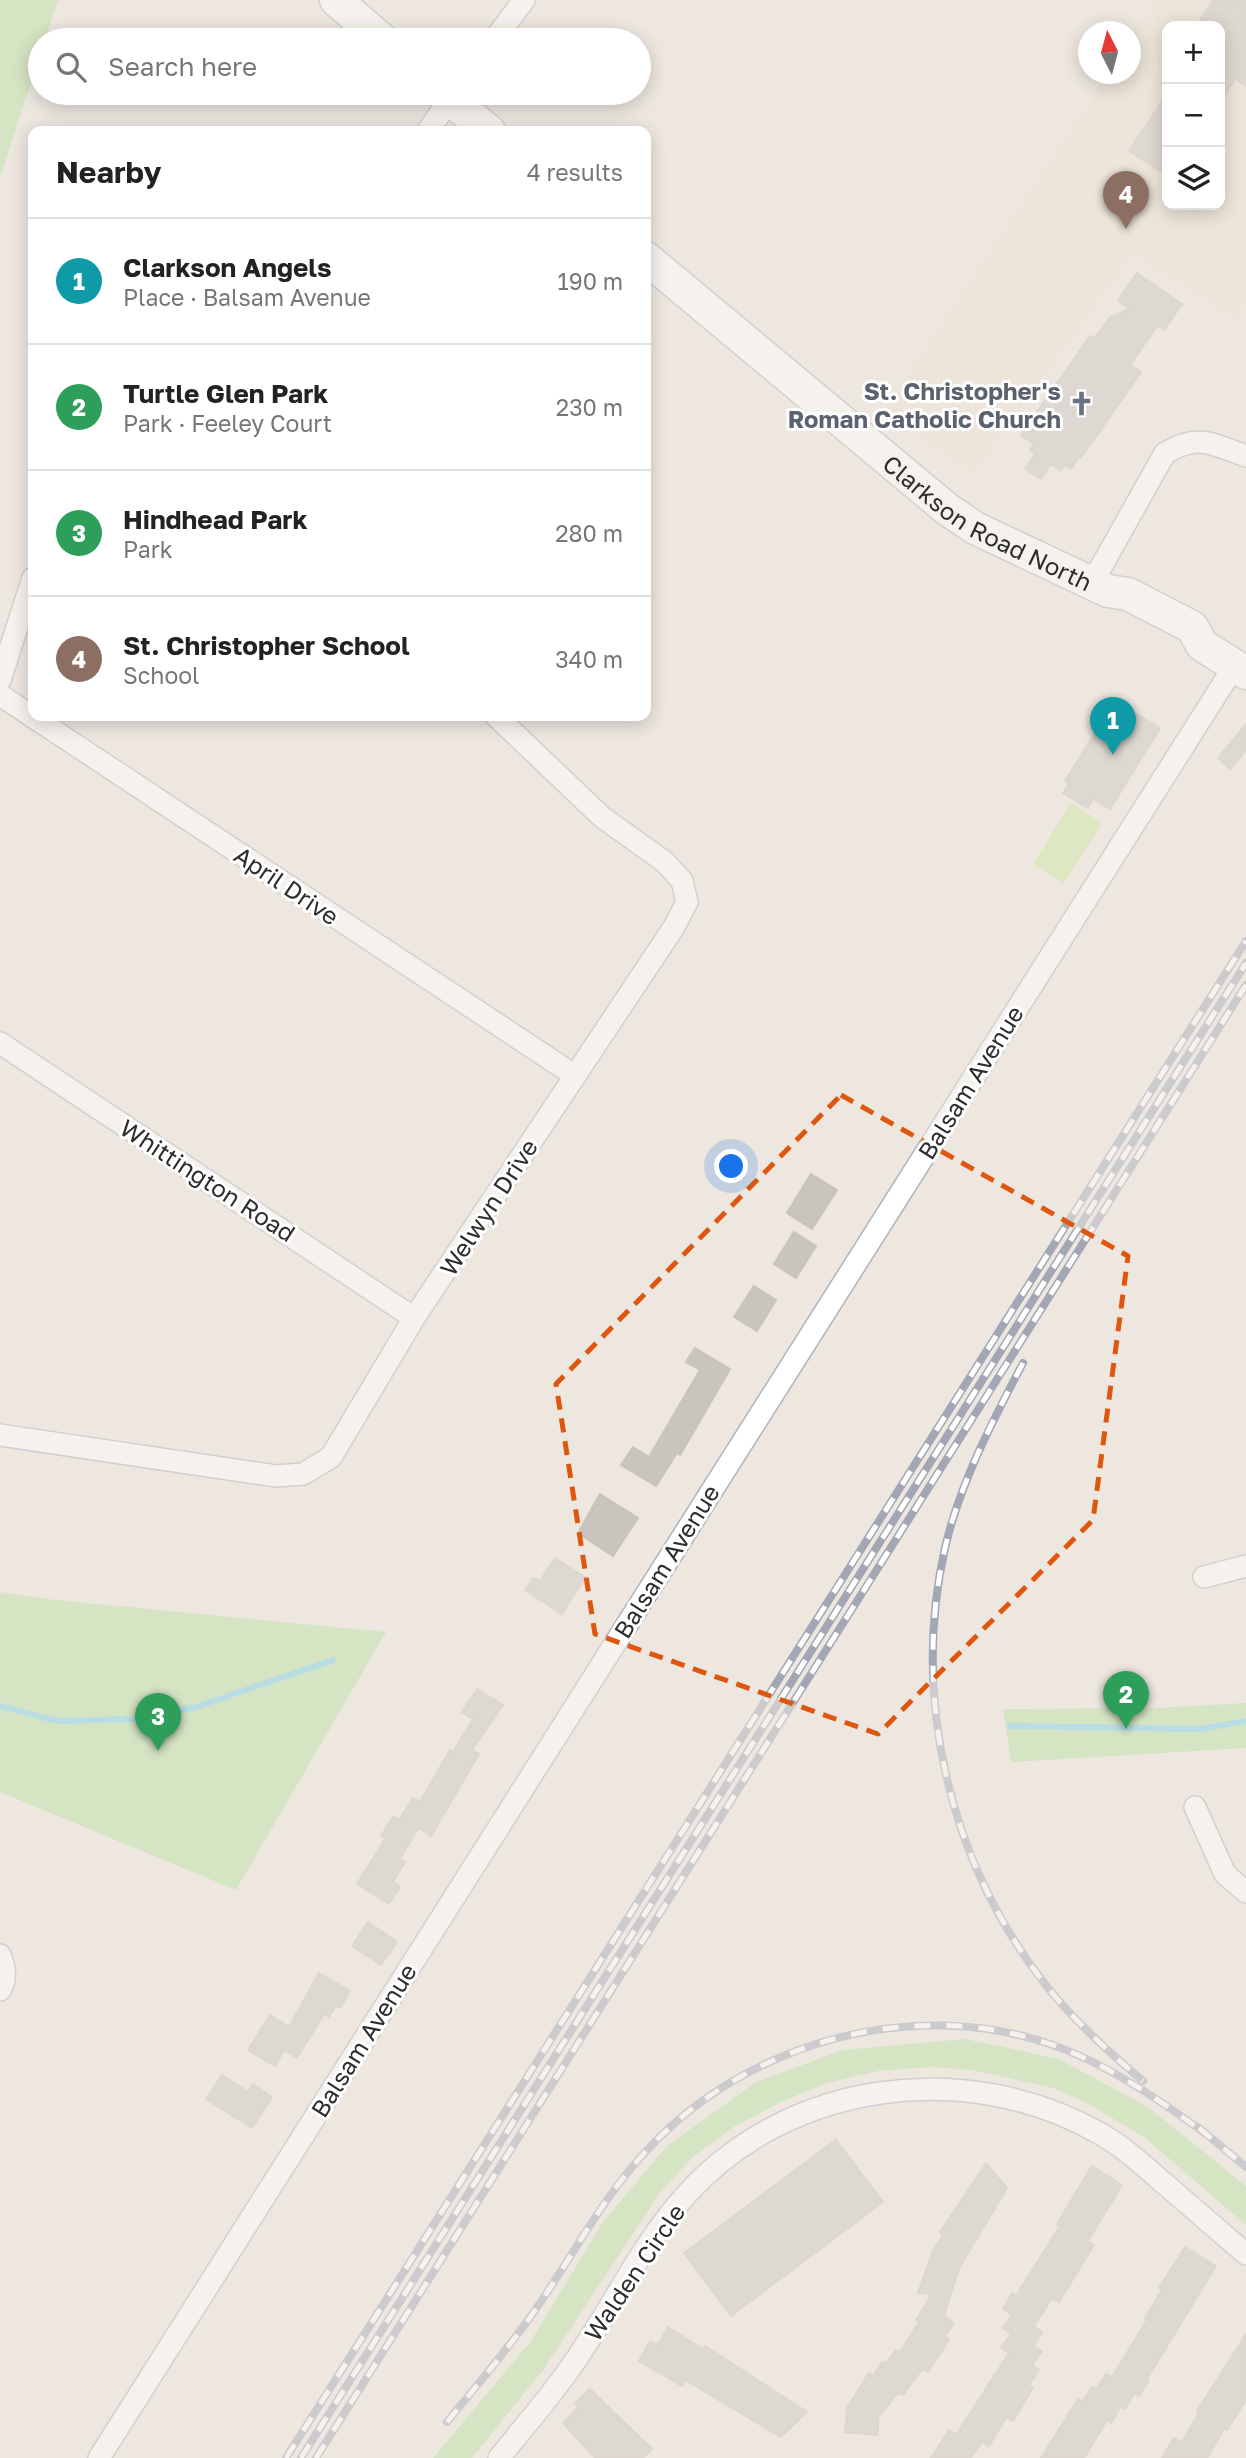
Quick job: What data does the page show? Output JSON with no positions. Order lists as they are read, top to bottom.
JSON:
{
  "streets": {
    "street": [
      "Clarkson Road North",
      "April Drive",
      "Balsam Avenue",
      "Whittington Road",
      "Welwyn Drive",
      "Walden Circle"
    ]
  },
  "crossings": [
    ["Clarkson Road North", "Balsam Avenue"],
    ["April Drive", "Welwyn Drive"],
    ["Whittington Road", "Welwyn Drive"]
  ],
  "places": {
    "church": ["St. Christopher's Roman Catholic Church"]
  },
  "north": "top",
  "page": {
    "map_buttons": ["+", "−"],
    "search": "Search here",
    "heading": ["Nearby", "4 results"],
    "pins": [
      "4",
      "1",
      "2",
      "3"
    ],
    "list": [
      {
        "mark": "1",
        "name": "Clarkson Angels",
        "note": "Place · Balsam Avenue",
        "value": "190 m"
      },
      {
        "mark": "2",
        "name": "Turtle Glen Park",
        "note": "Park · Feeley Court",
        "value": "230 m"
      },
      {
        "mark": "3",
        "name": "Hindhead Park",
        "note": "Park",
        "value": "280 m"
      },
      {
        "mark": "4",
        "name": "St. Christopher School",
        "note": "School",
        "value": "340 m"
      }
    ]
  }
}
